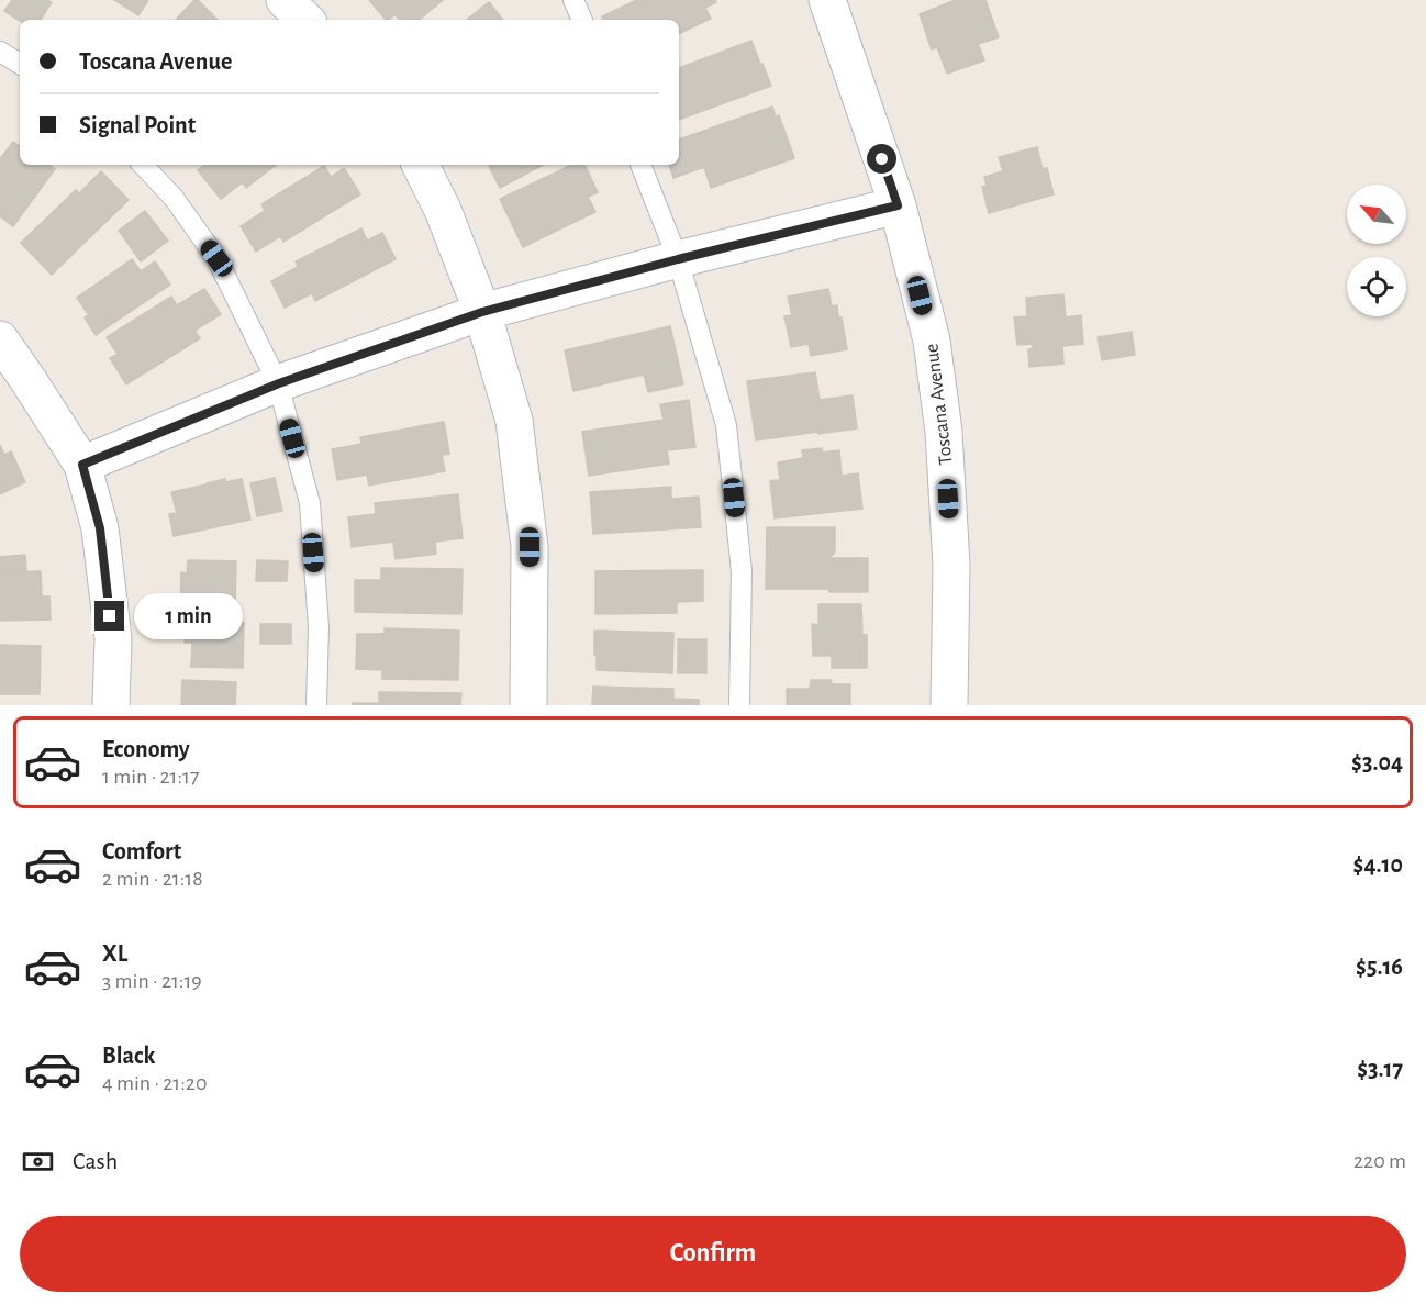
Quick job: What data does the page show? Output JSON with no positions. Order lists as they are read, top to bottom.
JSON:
{
  "streets": {
    "street": ["Toscana Avenue"]
  },
  "north": "top left",
  "page": {
    "banner": ["Toscana Avenue", "Signal Point"],
    "bubble": "1 min",
    "list": [
      {
        "name": "Economy",
        "note": "1 min · 21:17",
        "value": "$3.04"
      },
      {
        "name": "Comfort",
        "note": "2 min · 21:18",
        "value": "$4.10"
      },
      {
        "name": "XL",
        "note": "3 min · 21:19",
        "value": "$5.16"
      },
      {
        "name": "Black",
        "note": "4 min · 21:20",
        "value": "$3.17"
      }
    ],
    "pay": ["Cash", "220 m"],
    "buttons": "Confirm"
  }
}
